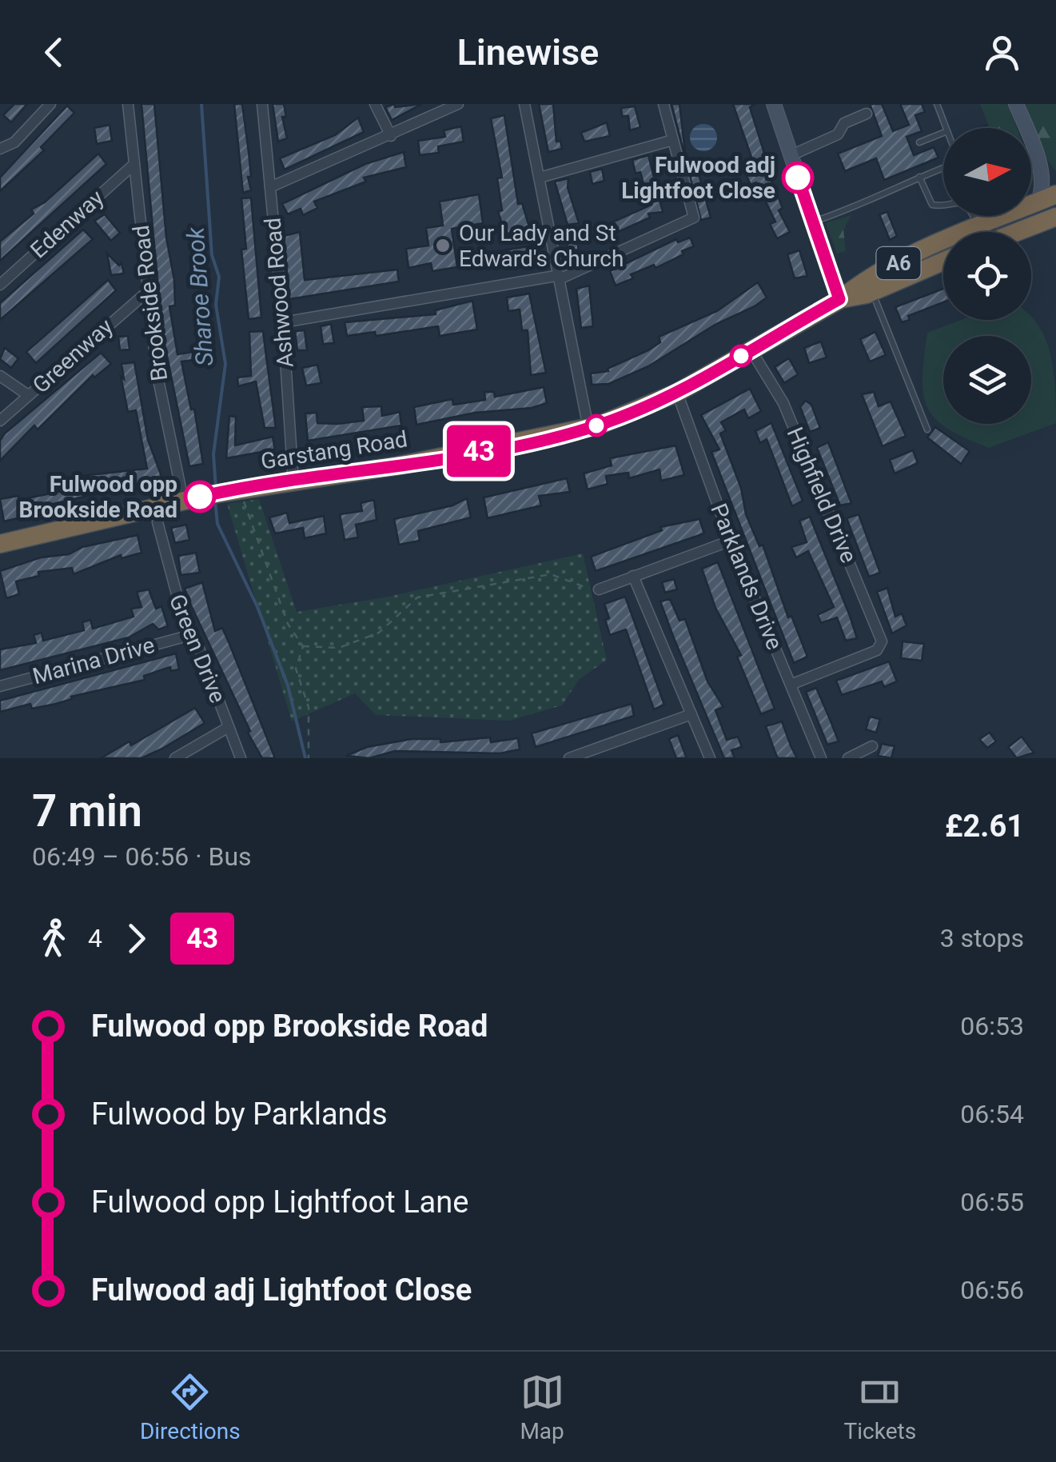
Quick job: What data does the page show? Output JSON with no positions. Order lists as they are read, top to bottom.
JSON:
{
  "streets": {
    "highway": ["A6", "Garstang Road"],
    "street": [
      "Edenway",
      "Ashwood Road",
      "Brookside Road",
      "Greenway",
      "Highfield Drive",
      "Parklands Drive",
      "Green Drive",
      "Marina Drive"
    ]
  },
  "crossings": [
    ["Edenway", "Brookside Road"],
    ["Ashwood Road", "Garstang Road"],
    ["Brookside Road", "Greenway"],
    ["Brookside Road", "Garstang Road"],
    ["Garstang Road", "Highfield Drive"],
    ["Garstang Road", "Parklands Drive"],
    ["Highfield Drive", "Parklands Drive"],
    ["Green Drive", "Marina Drive"]
  ],
  "water": ["Sharoe Brook"],
  "places": ["Fulwood adj Lightfoot Close", "Our Lady and St Edward's Church", "Fulwood opp Brookside Road"],
  "lines": ["bus line 43"],
  "north": "right",
  "page": {
    "header": "Linewise",
    "on_map": "43",
    "heading": ["7 min", "06:49 – 06:56 · Bus", "£2.61"],
    "legs": ["4", "43", "3 stops"],
    "list": [
      {
        "name": "Fulwood opp Brookside Road",
        "value": "06:53"
      },
      {
        "name": "Fulwood by Parklands",
        "value": "06:54"
      },
      {
        "name": "Fulwood opp Lightfoot Lane",
        "value": "06:55"
      },
      {
        "name": "Fulwood adj Lightfoot Close",
        "value": "06:56"
      }
    ],
    "tabs": ["Directions", "Map", "Tickets"]
  }
}
